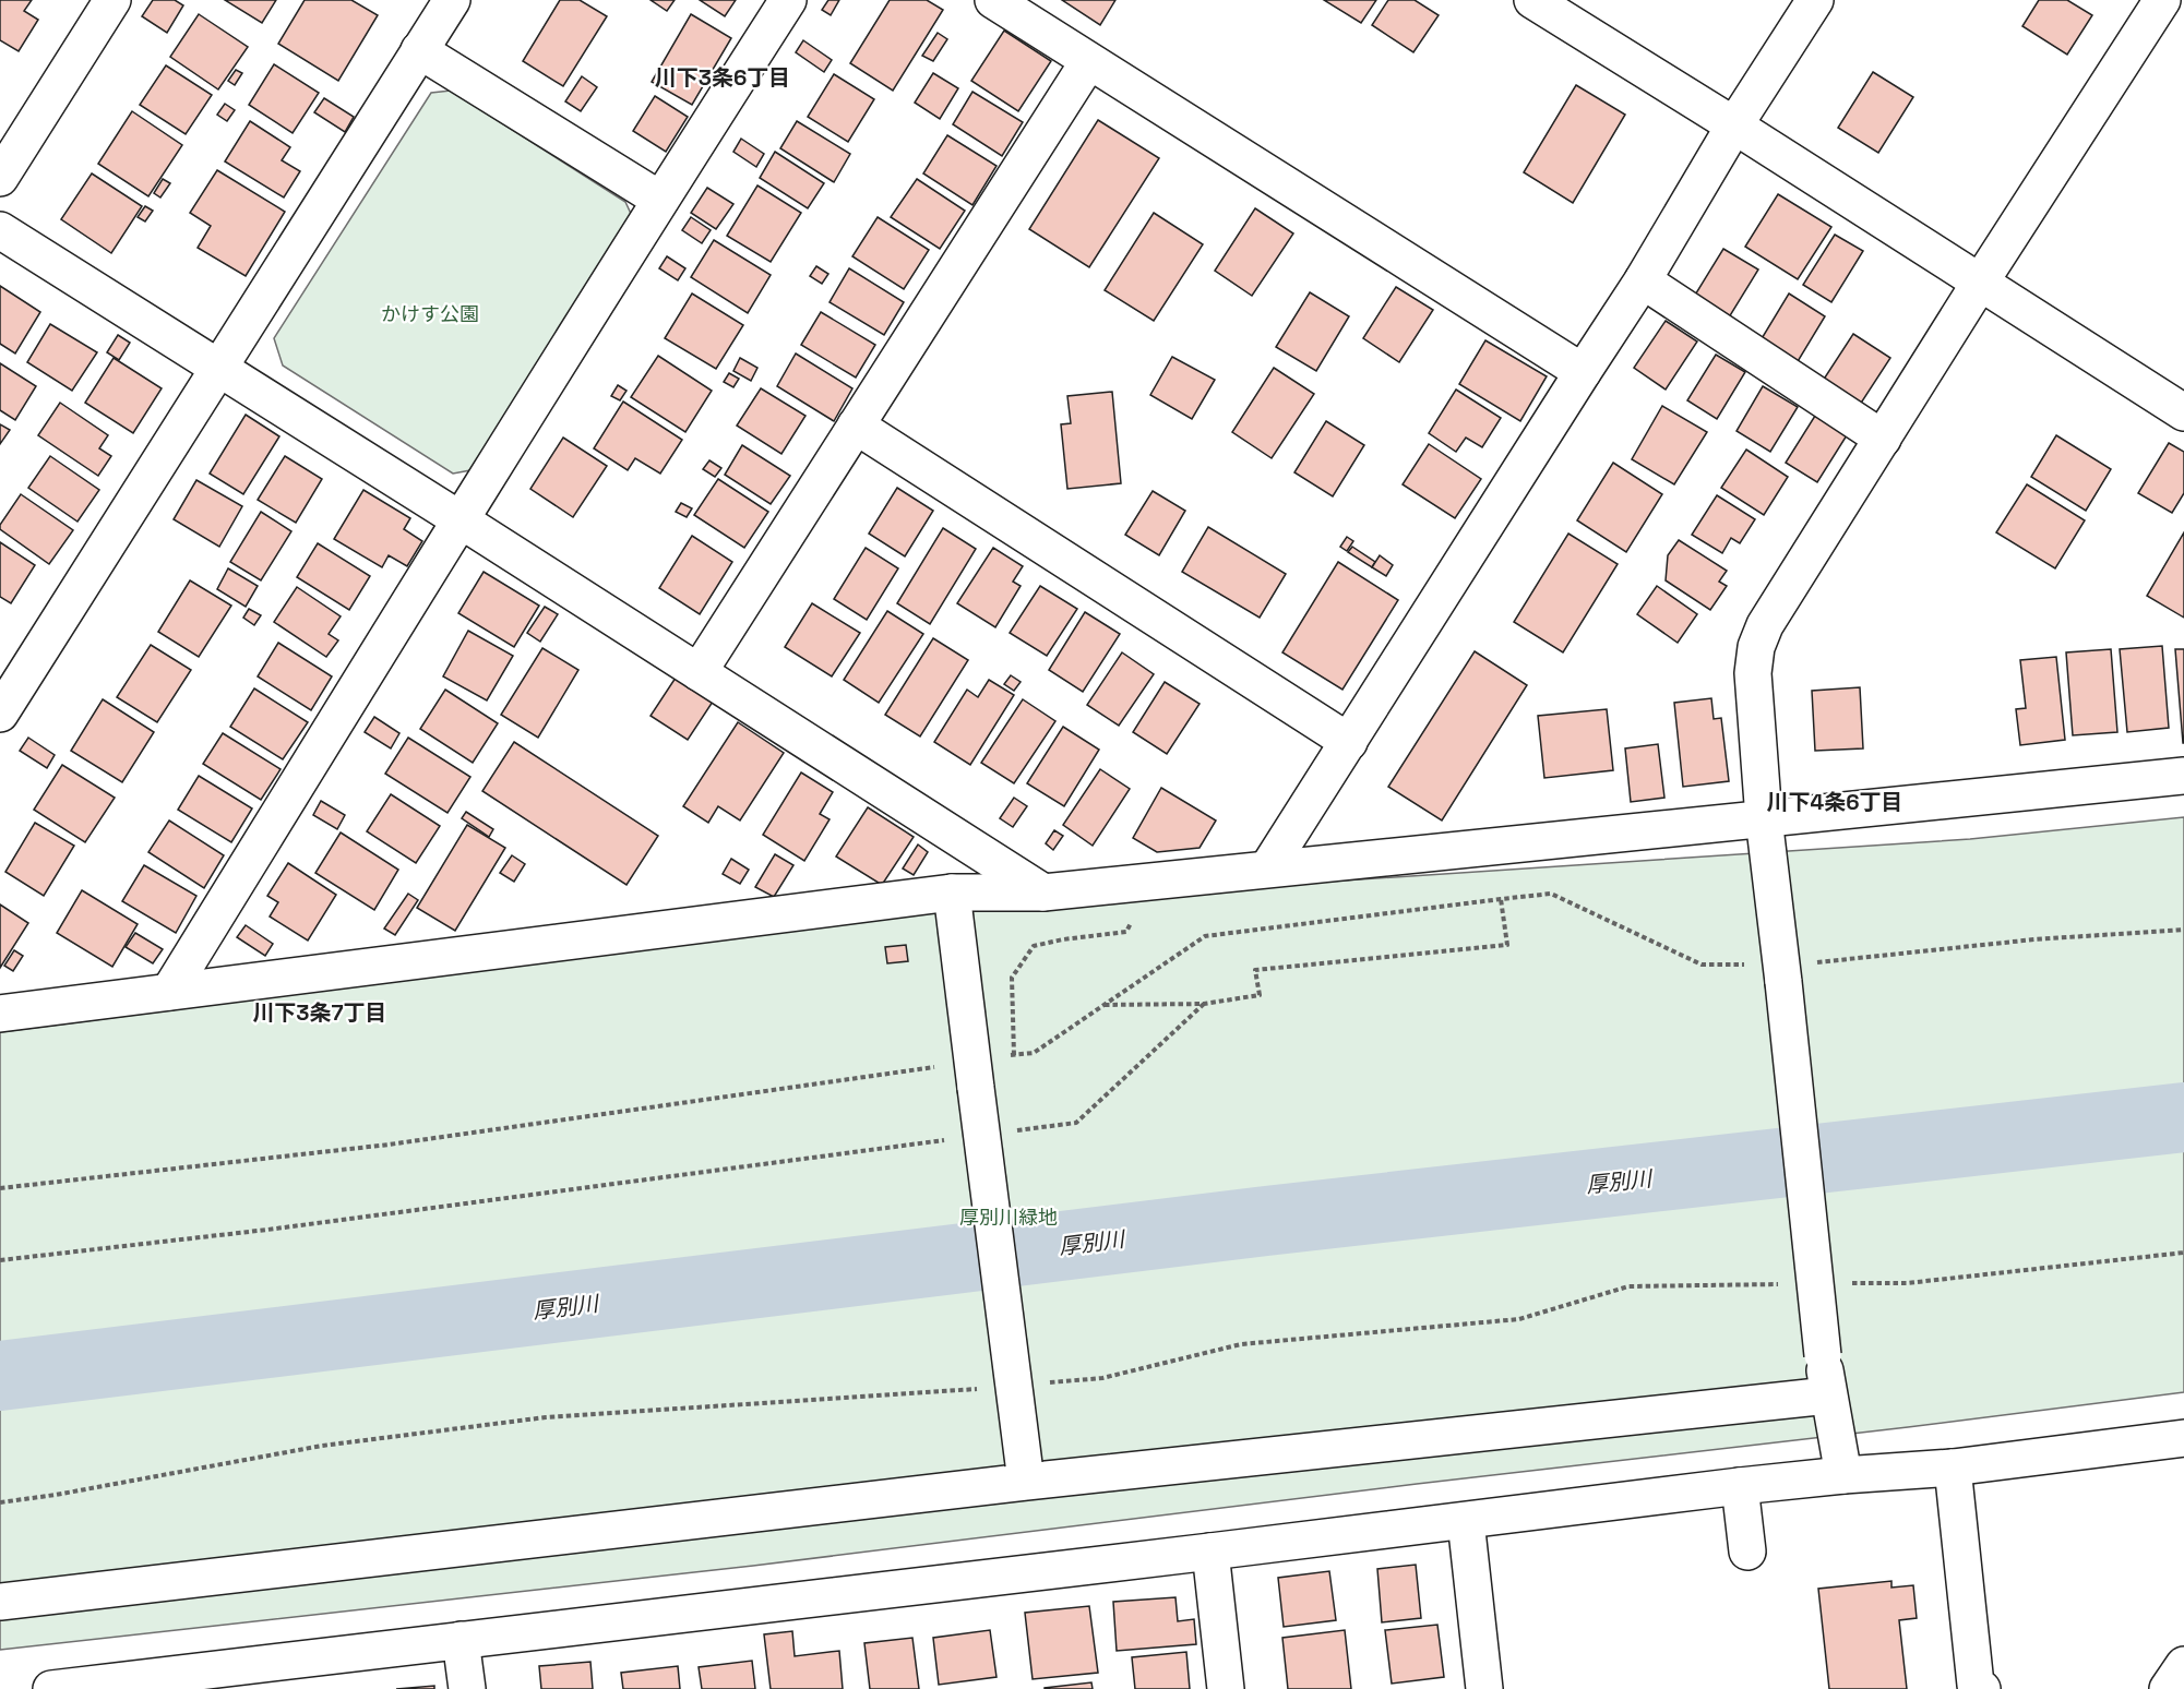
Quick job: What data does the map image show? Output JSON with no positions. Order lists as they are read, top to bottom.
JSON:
{
  "districts": ["川下3条6丁目", "川下4条6丁目", "川下3条7丁目"],
  "water": ["厚別川"],
  "parks": ["かけす公園", "厚別川緑地"]
}
